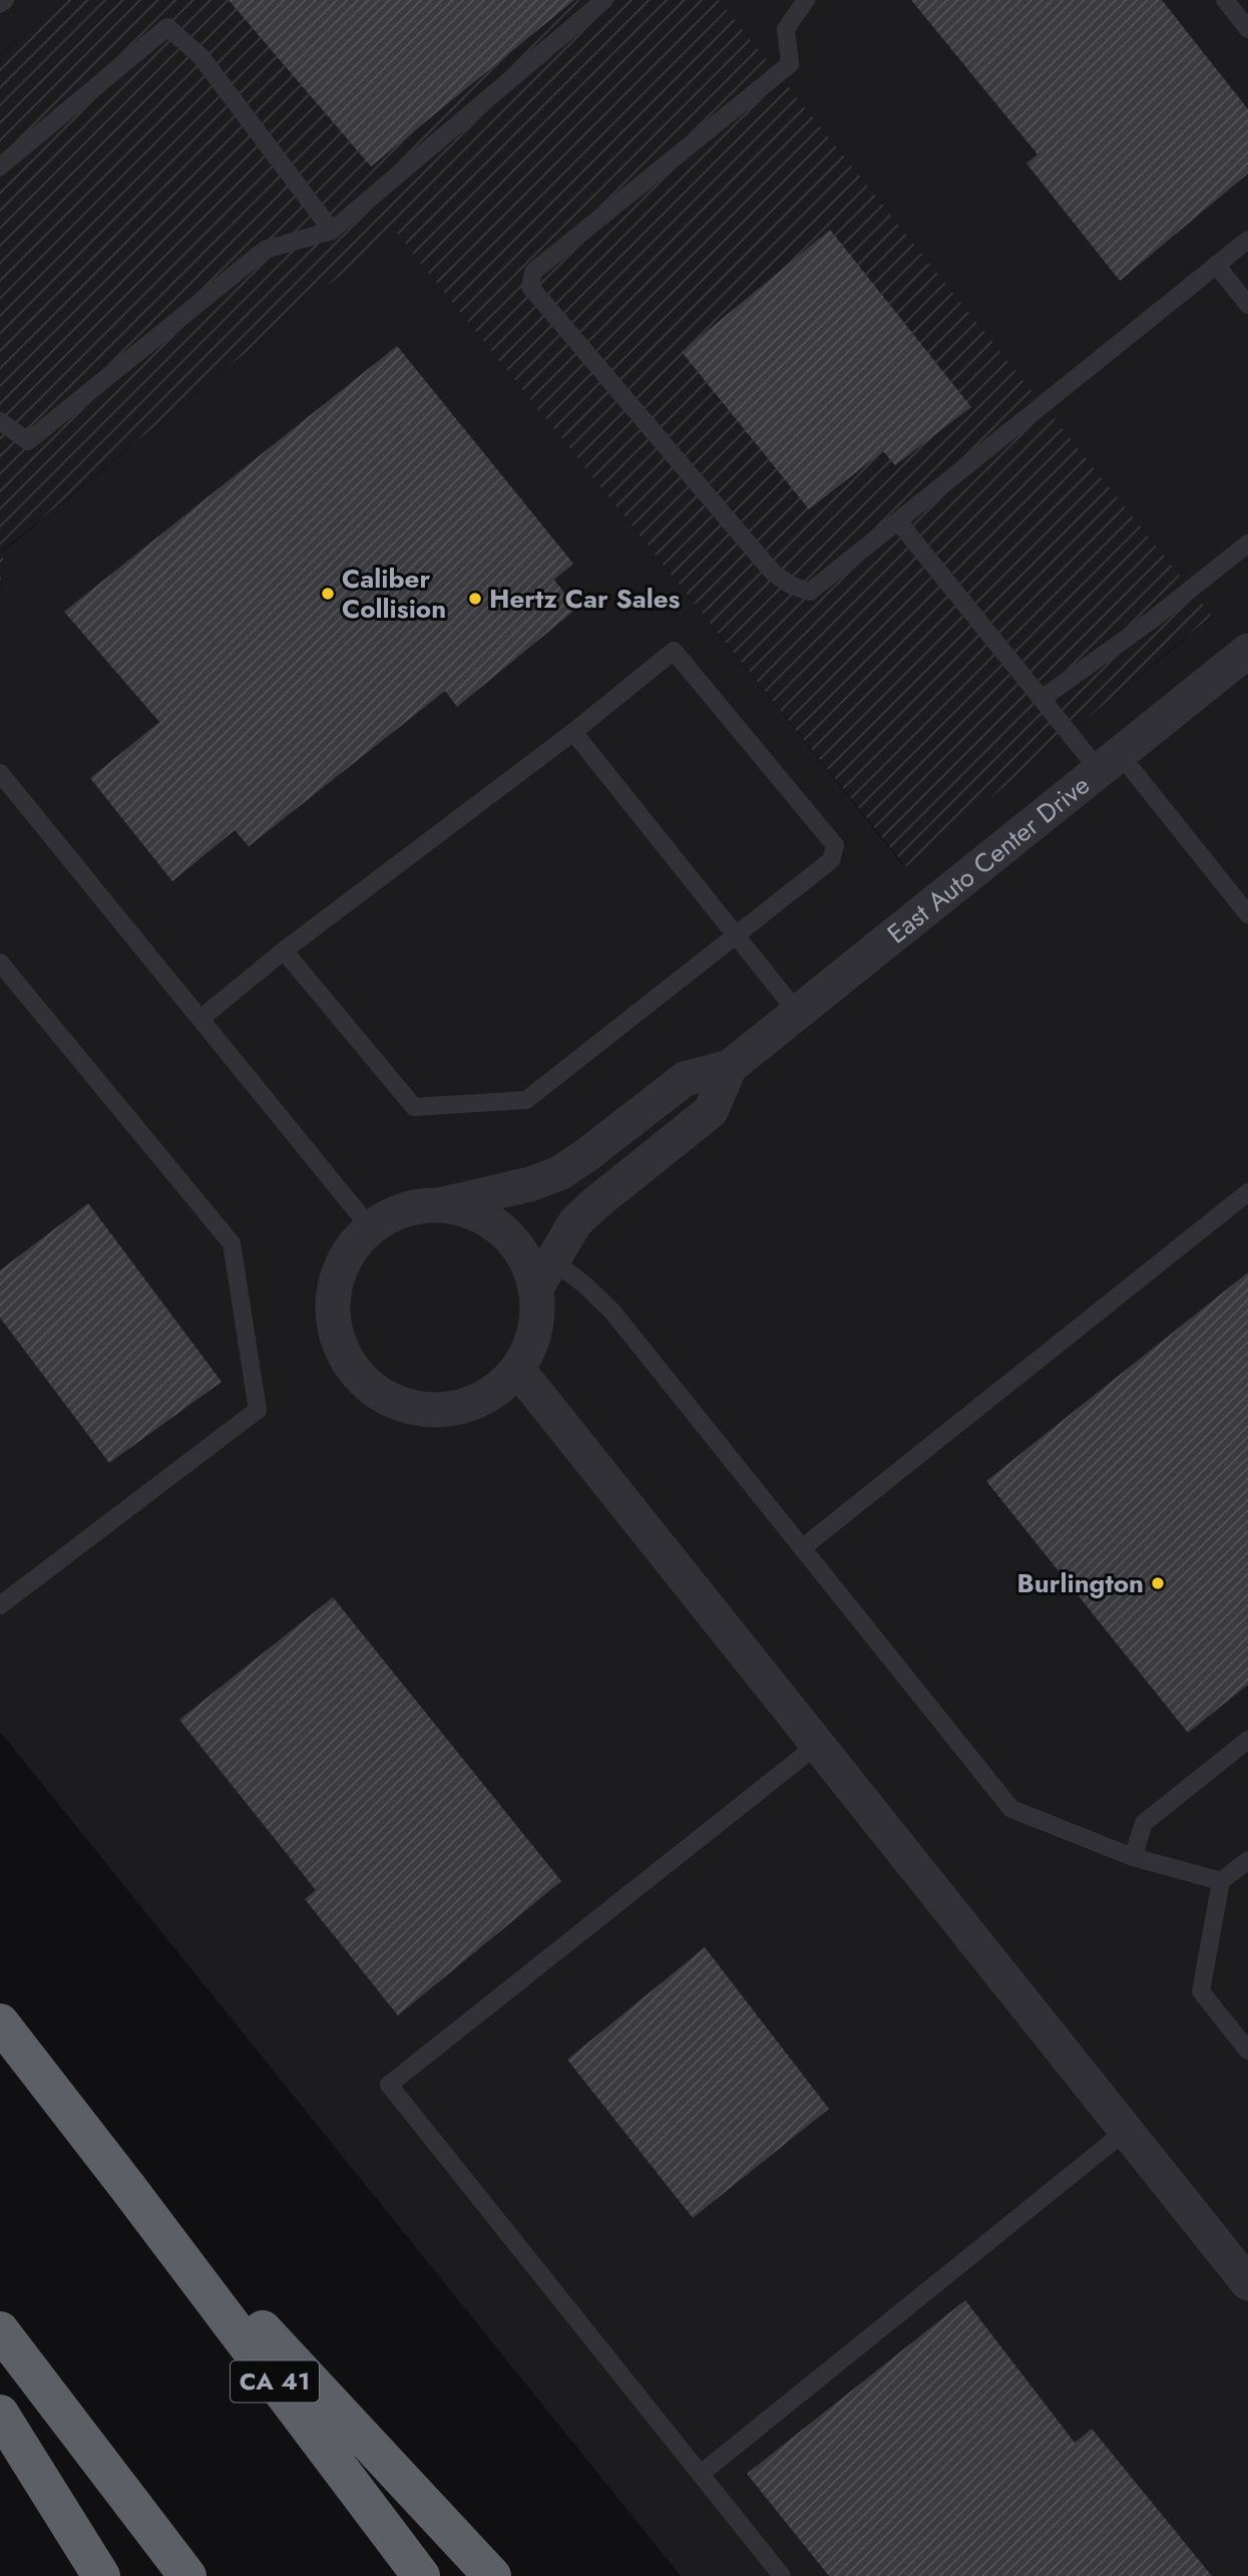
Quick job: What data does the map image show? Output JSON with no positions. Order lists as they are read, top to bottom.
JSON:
{
  "streets": {
    "highway": ["CA 41"],
    "street": ["East Auto Center Drive"]
  },
  "places": ["Caliber Collision", "Hertz Car Sales", "Burlington"]
}
